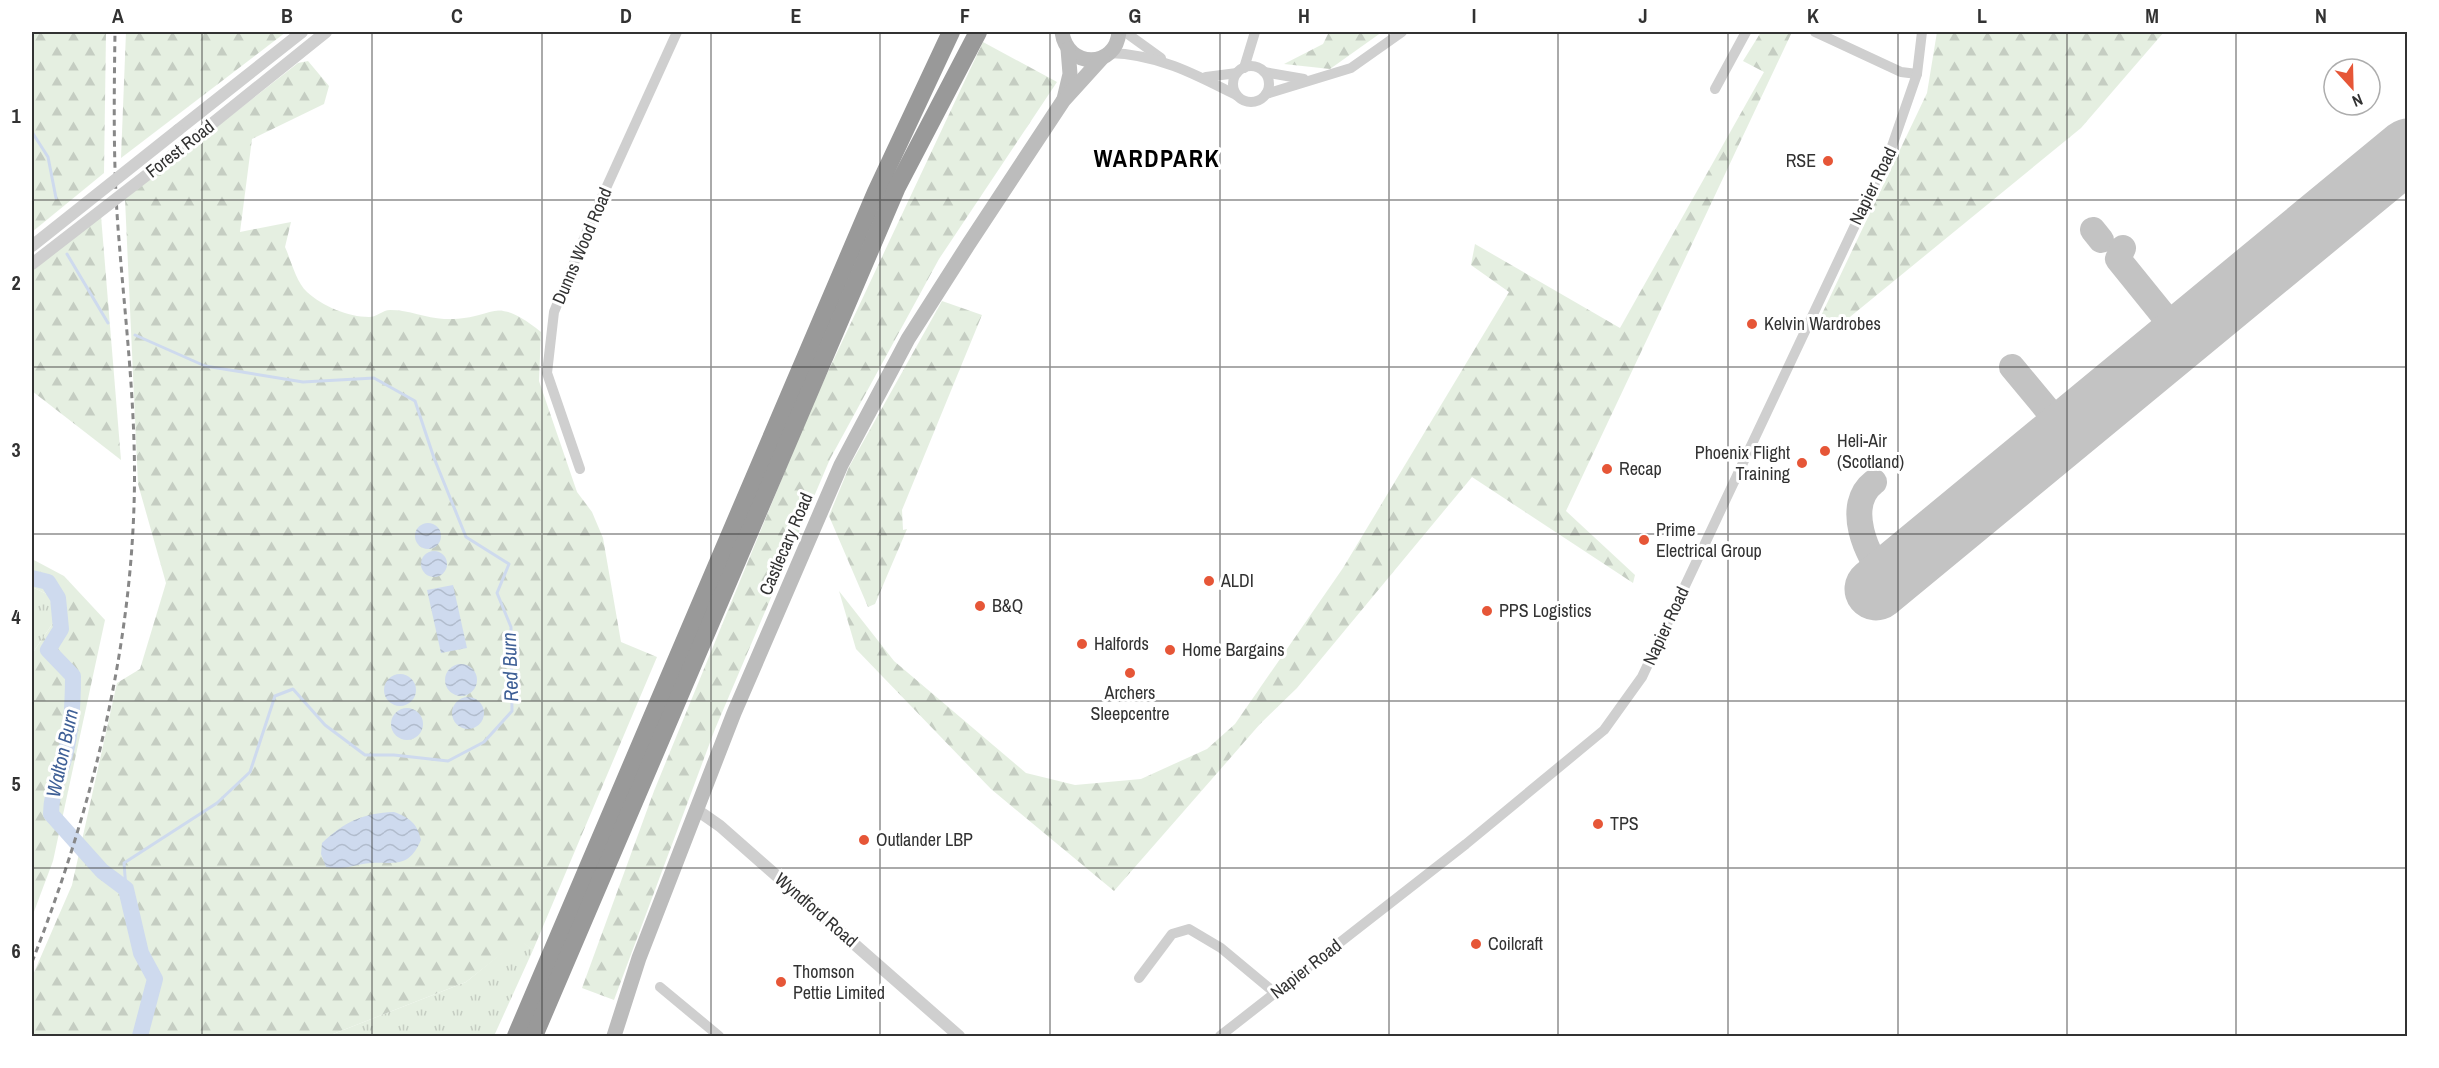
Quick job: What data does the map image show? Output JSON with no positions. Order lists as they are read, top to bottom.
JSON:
{
  "streets": {
    "main road": ["Castlecary Road"],
    "street": [
      "Forest Road",
      "Napier Road",
      "Dunns Wood Road",
      "Wyndford Road"
    ]
  },
  "crossings": [
    ["Castlecary Road", "Wyndford Road"]
  ],
  "districts": ["WARDPARK"],
  "water": ["Red Burn", "Walton Burn"],
  "places": [
    "RSE",
    "Kelvin Wardrobes",
    "Heli-Air (Scotland)",
    "Phoenix Flight Training",
    "Recap",
    "Prime Electrical Group",
    "ALDI",
    "B&Q",
    "PPS Logistics",
    "Halfords",
    "Home Bargains",
    "Archers Sleepcentre",
    "TPS",
    "Outlander LBP",
    "Coilcraft",
    "Thomson Pettie Limited"
  ],
  "north": "bottom",
  "grid": {
    "columns": [
      "A",
      "B",
      "C",
      "D",
      "E",
      "F",
      "G",
      "H",
      "I",
      "J",
      "K",
      "L",
      "M",
      "N"
    ],
    "rows": [
      "1",
      "2",
      "3",
      "4",
      "5",
      "6"
    ]
  }
}
